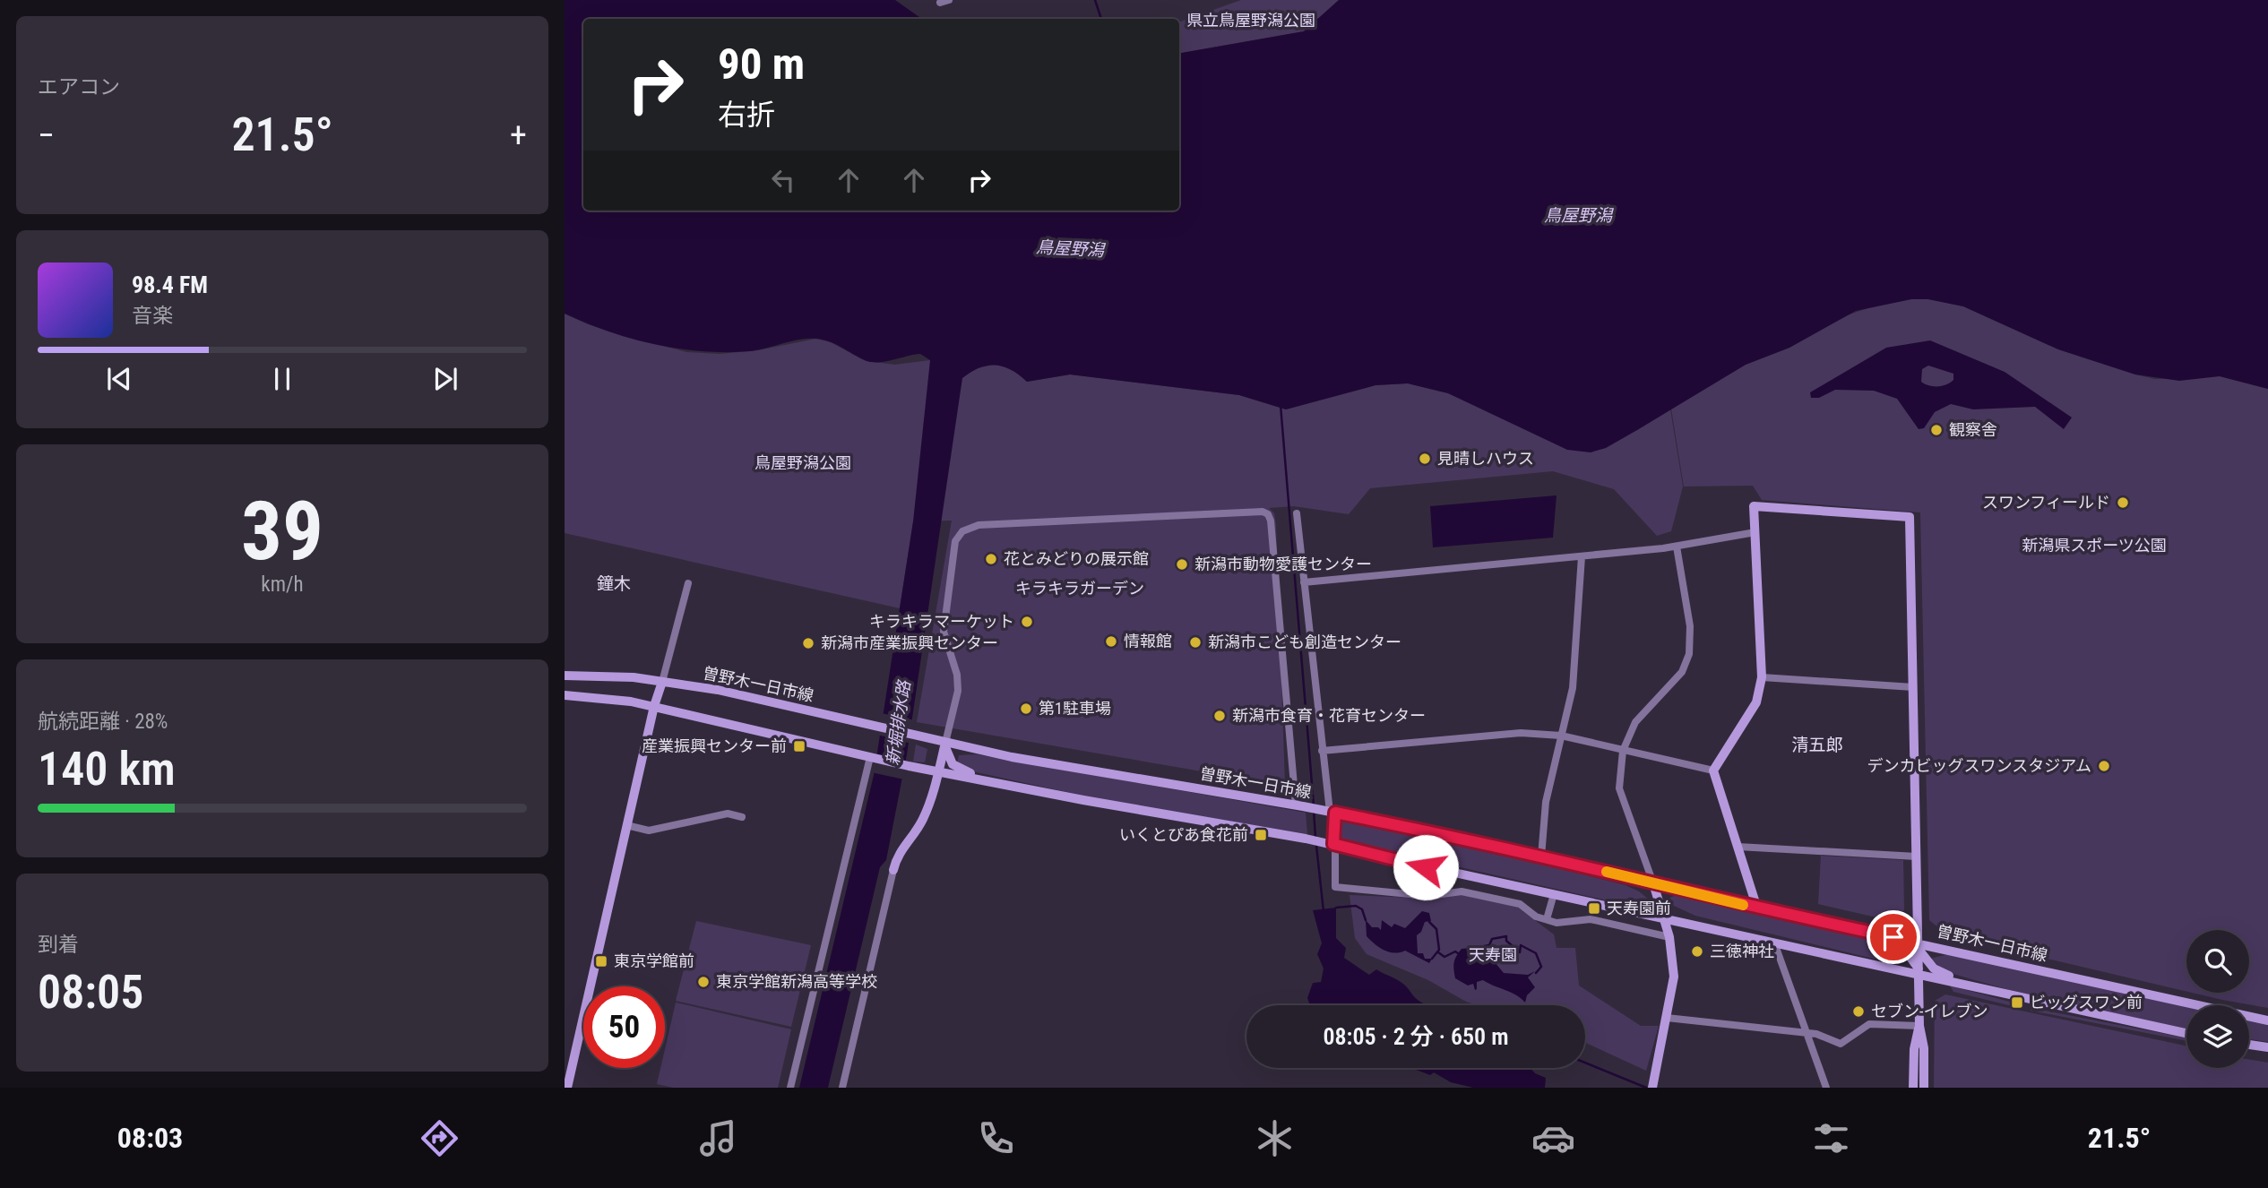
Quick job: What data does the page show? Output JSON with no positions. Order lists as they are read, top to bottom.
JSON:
{
  "streets": {
    "main road": ["曽野木一日市線"]
  },
  "districts": ["鐘木", "清五郎"],
  "water": ["鳥屋野潟", "新堀排水路"],
  "parks": [
    "県立鳥屋野潟公園",
    "鳥屋野潟公園",
    "新潟県スポーツ公園",
    "キラキラガーデン",
    "天寿園"
  ],
  "places": {
    "other": [
      "観察舎",
      "見晴しハウス",
      "スワンフィールド",
      "花とみどりの展示館",
      "新潟市動物愛護センター",
      "キラキラマーケット",
      "情報館",
      "新潟市こども創造センター",
      "新潟市産業振興センター",
      "第1駐車場",
      "新潟市食育・花育センター",
      "デンカビッグスワンスタジアム",
      "三徳神社",
      "東京学館新潟高等学校",
      "セブン-イレブン"
    ],
    "transit": [
      "産業振興センター前",
      "いくとぴあ食花前",
      "天寿園前",
      "東京学館前",
      "ビッグスワン前"
    ]
  },
  "page": {
    "tile": [
      "エアコン",
      ["39", "km/h"],
      ["航続距離 · 28%", "140 km"],
      ["到着", "08:05"]
    ],
    "turn": ["90 m", "右折"],
    "heat": ["−", "21.5°", "+"],
    "song": ["98.4 FM", "音楽"],
    "limit": "50",
    "trip": "08:05 · 2 分 · 650 m",
    "tabs": ["08:03", "21.5°"]
  }
}
